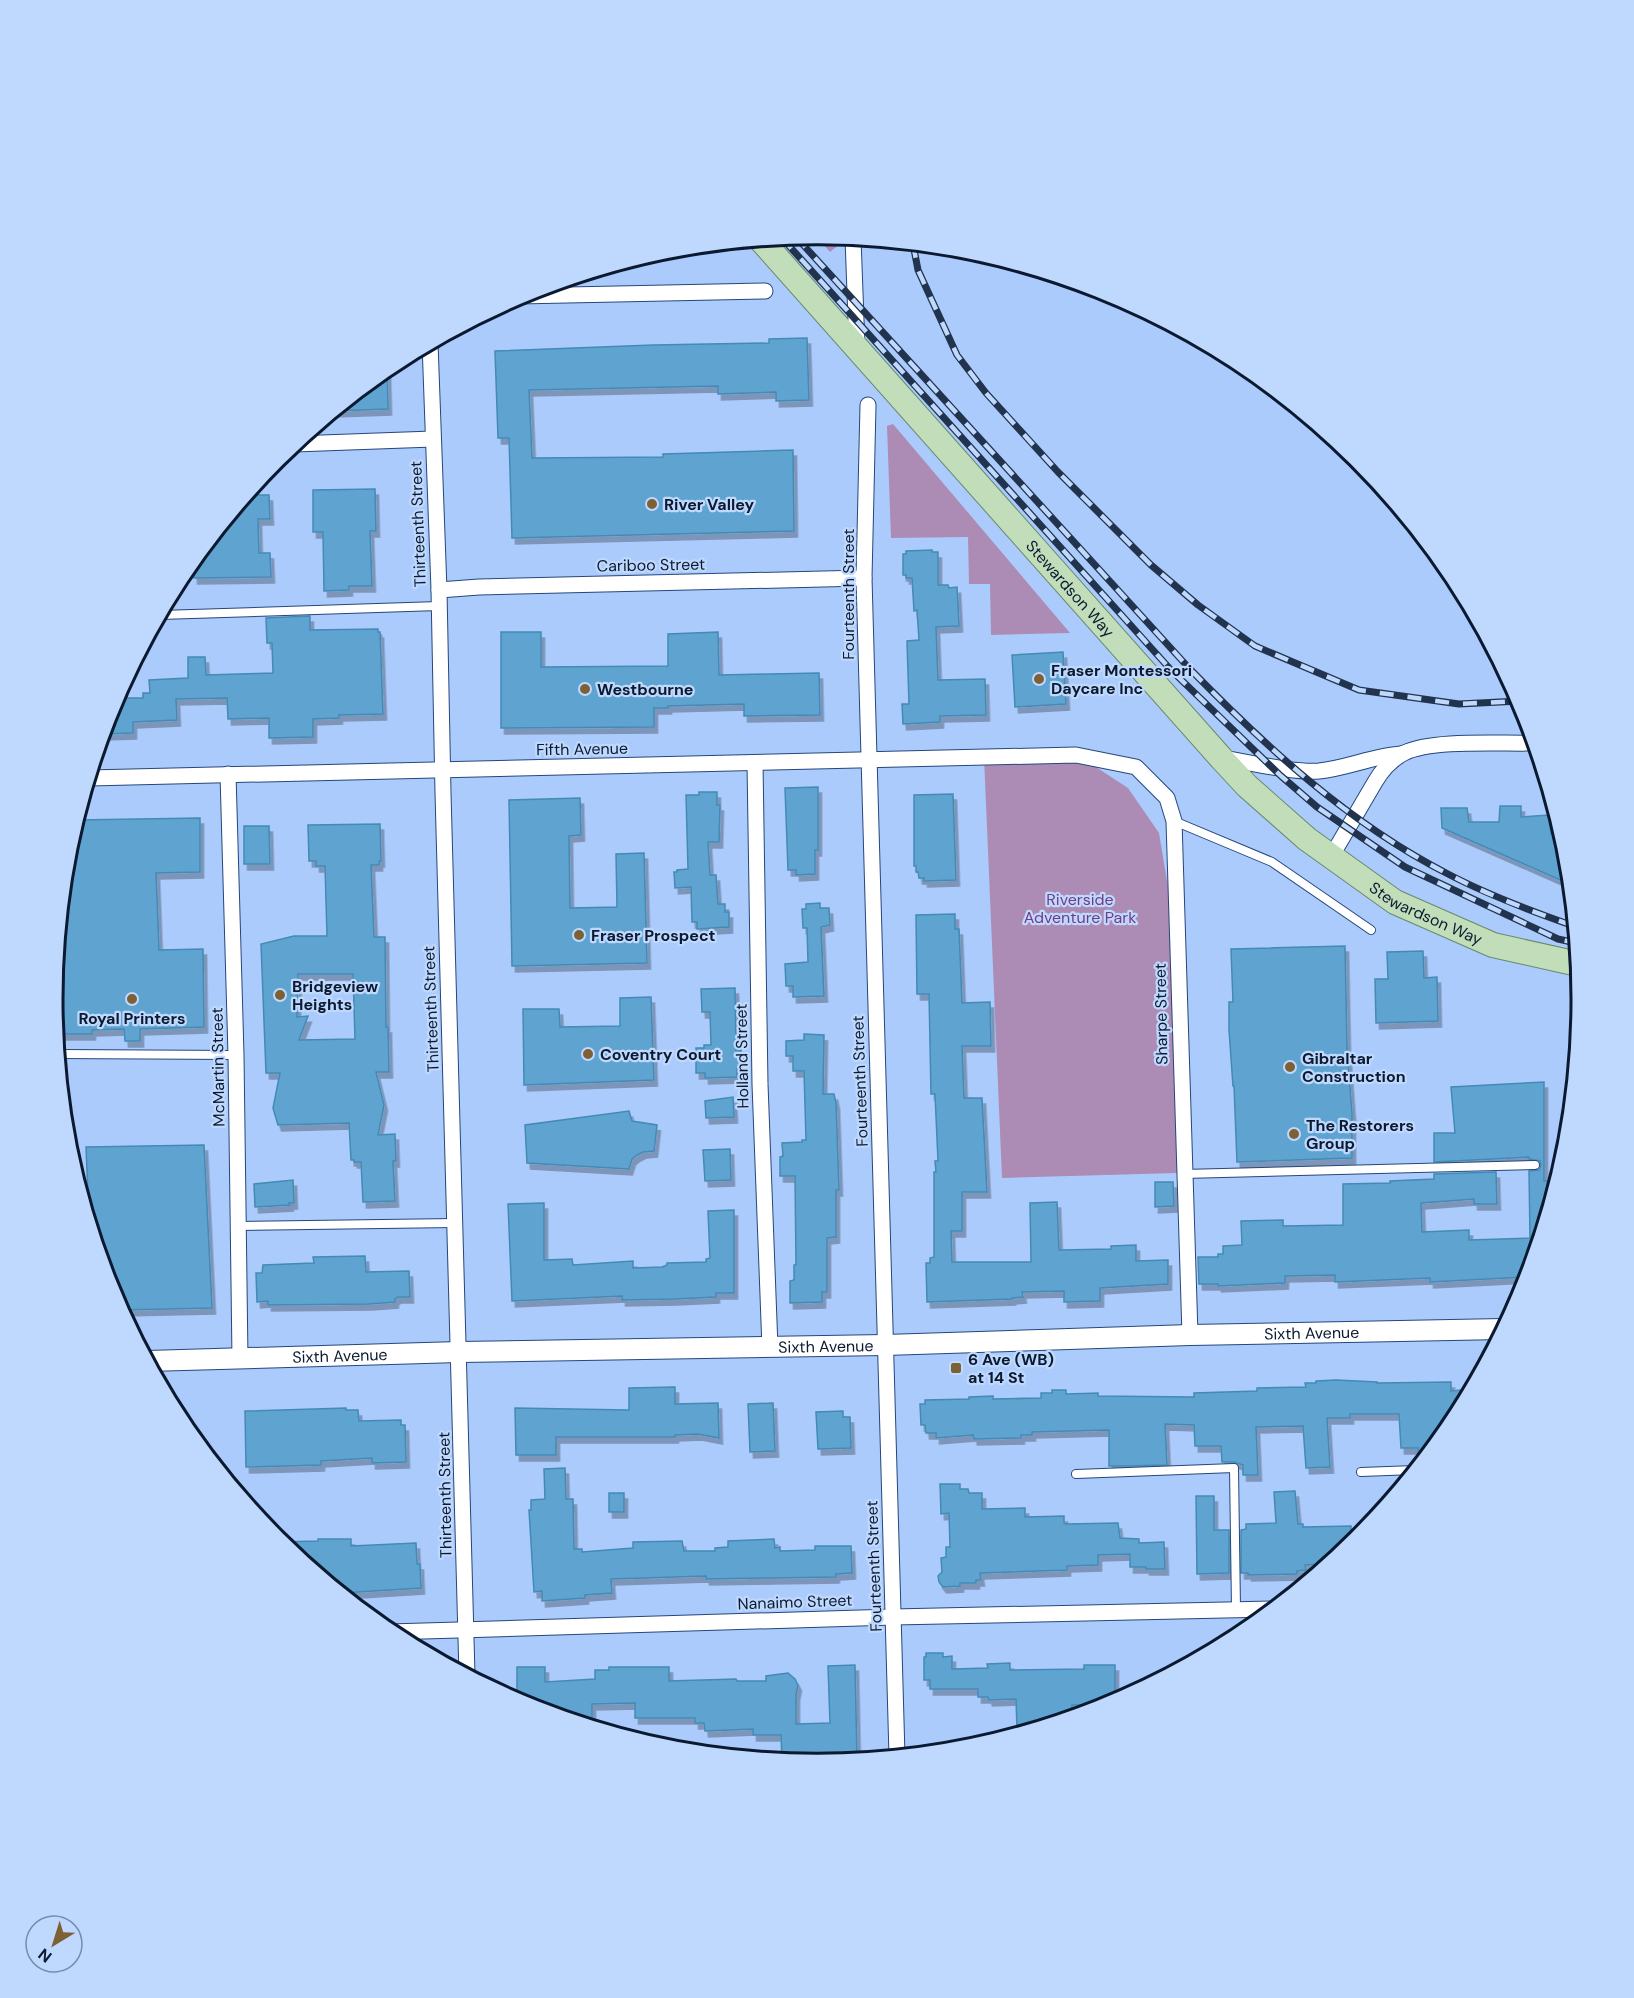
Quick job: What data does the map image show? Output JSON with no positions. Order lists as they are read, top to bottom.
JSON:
{
  "streets": {
    "main road": ["Stewardson Way"],
    "street": [
      "Thirteenth Street",
      "Cariboo Street",
      "Fourteenth Street",
      "Fifth Avenue",
      "Sharpe Street",
      "Holland Street",
      "McMartin Street",
      "Sixth Avenue",
      "Nanaimo Street"
    ]
  },
  "crossings": [
    ["Thirteenth Street", "Cariboo Street"],
    ["Thirteenth Street", "Fifth Avenue"],
    ["Thirteenth Street", "Sixth Avenue"],
    ["Thirteenth Street", "Nanaimo Street"],
    ["Cariboo Street", "Fourteenth Street"],
    ["Fourteenth Street", "Fifth Avenue"],
    ["Fourteenth Street", "Sixth Avenue"],
    ["Fourteenth Street", "Nanaimo Street"],
    ["Fifth Avenue", "Sharpe Street"],
    ["Fifth Avenue", "Holland Street"],
    ["Fifth Avenue", "McMartin Street"],
    ["Sharpe Street", "Sixth Avenue"],
    ["Holland Street", "Sixth Avenue"],
    ["McMartin Street", "Sixth Avenue"]
  ],
  "parks": ["Riverside Adventure Park"],
  "places": {
    "other": [
      "River Valley",
      "Fraser Montessori Daycare Inc",
      "Westbourne",
      "Fraser Prospect",
      "Bridgeview Heights",
      "Royal Printers",
      "Coventry Court",
      "Gibraltar Construction",
      "The Restorers Group"
    ],
    "transit": ["6 Ave (WB) at 14 St"]
  },
  "north": "bottom left"
}
